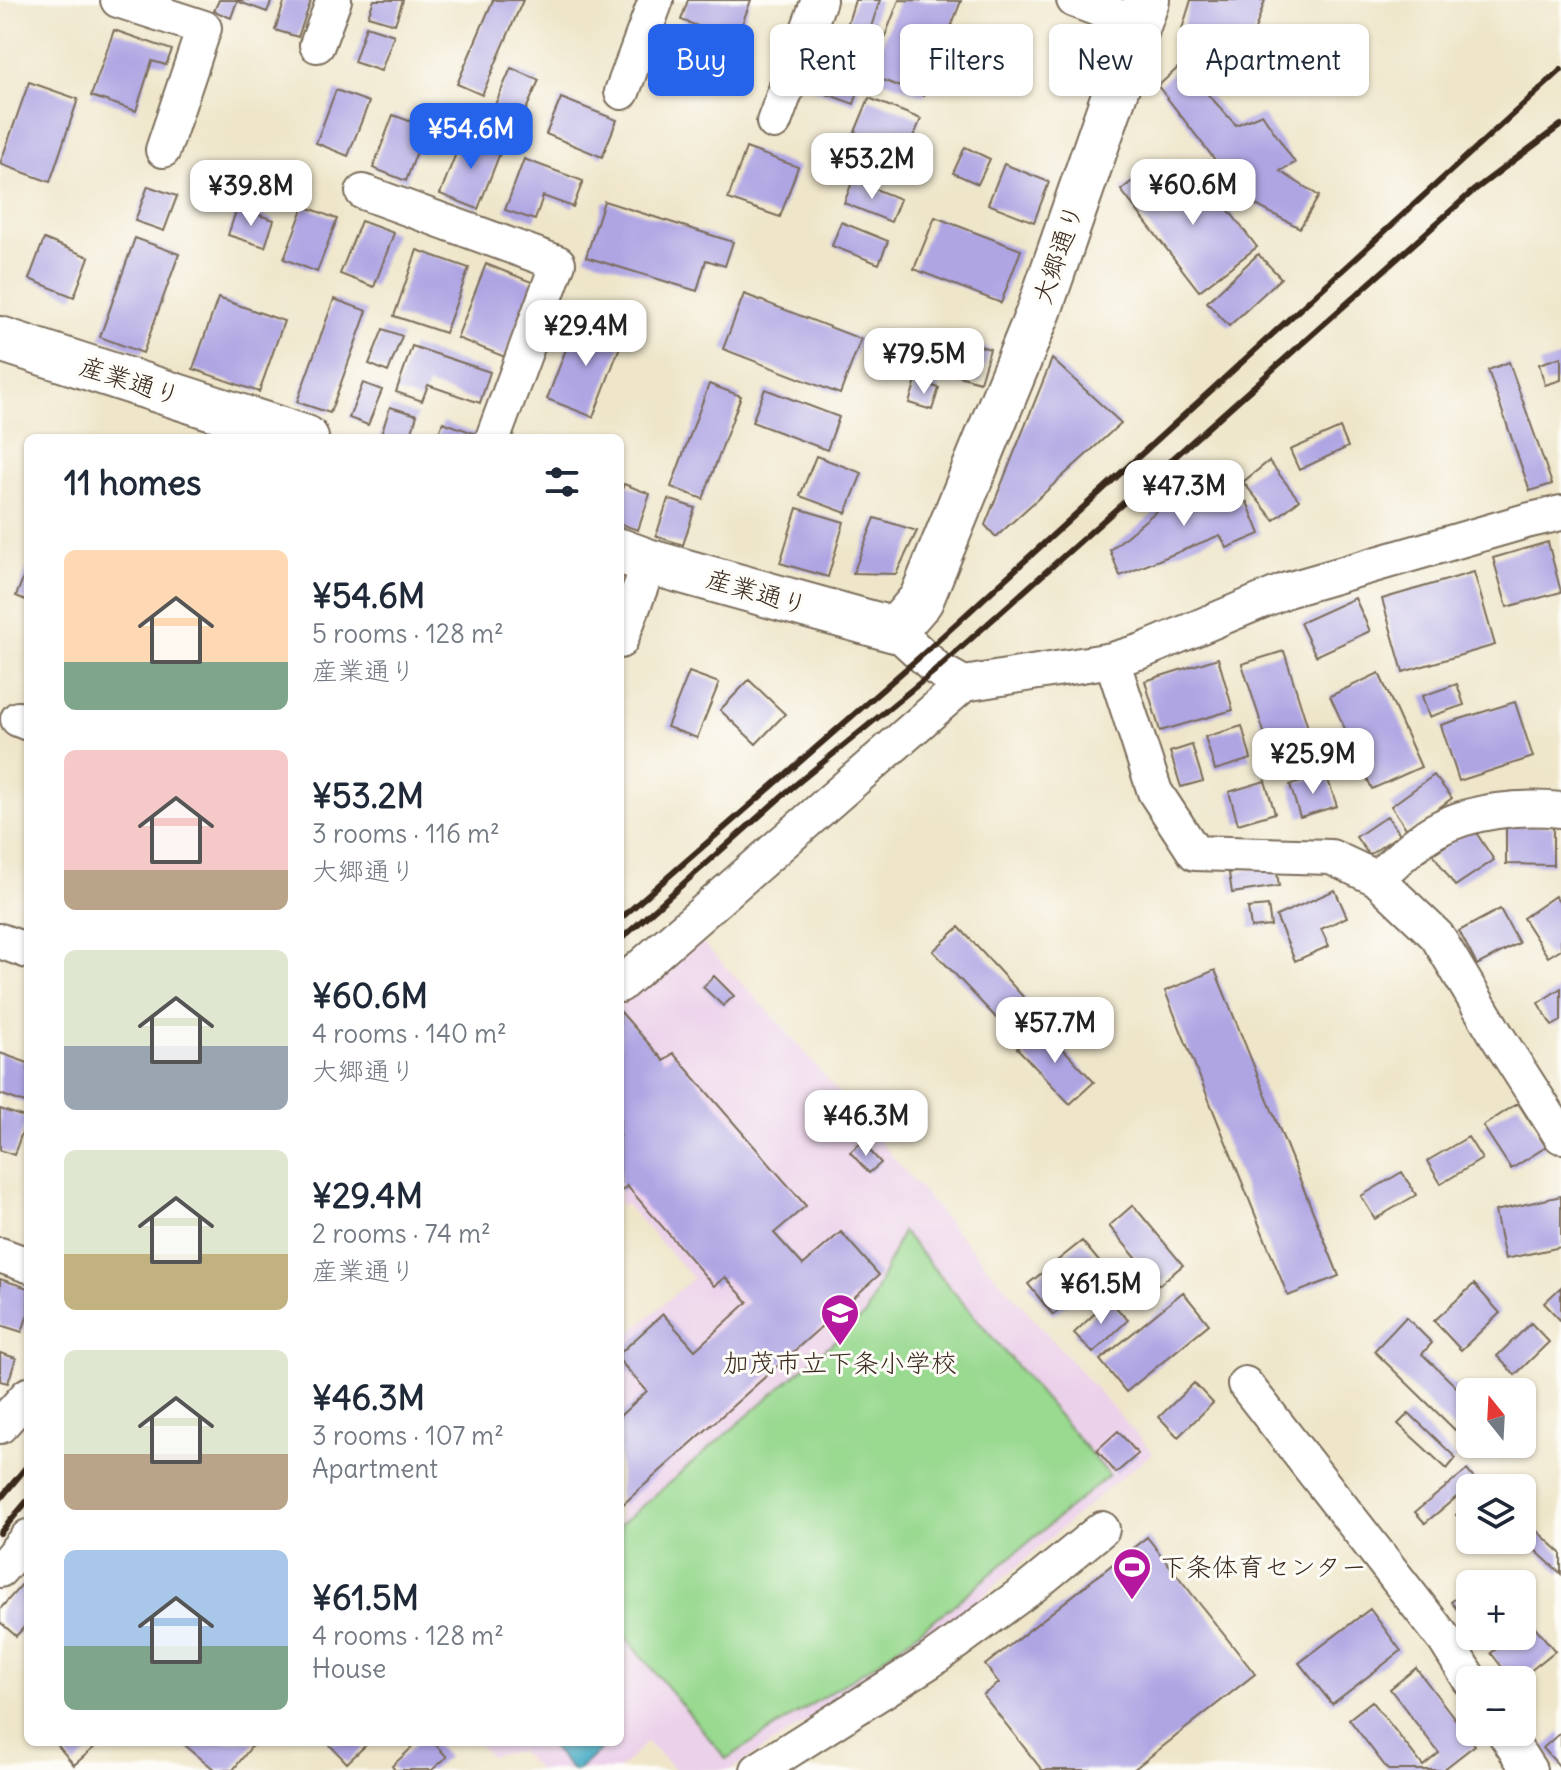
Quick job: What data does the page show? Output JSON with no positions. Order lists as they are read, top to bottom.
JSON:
{
  "streets": {
    "street": ["大郷通り", "産業通り"]
  },
  "crossings": [
    ["大郷通り", "産業通り"]
  ],
  "places": {
    "school or university": ["加茂市立下条小学校"],
    "sports": ["下条体育センター"]
  },
  "north": "top",
  "page": {
    "chip": [
      "Buy",
      "Rent",
      "Filters",
      "New",
      "Apartment"
    ],
    "price": [
      "¥54.6M",
      "¥53.2M",
      "¥60.6M",
      "¥39.8M",
      "¥29.4M",
      "¥79.5M",
      "¥47.3M",
      "¥25.9M",
      "¥57.7M",
      "¥46.3M",
      "¥61.5M"
    ],
    "heading": "11 homes",
    "list": [
      {
        "name": "¥54.6M",
        "note": "5 rooms · 128 m² · 産業通り"
      },
      {
        "name": "¥53.2M",
        "note": "3 rooms · 116 m² · 大郷通り"
      },
      {
        "name": "¥60.6M",
        "note": "4 rooms · 140 m² · 大郷通り"
      },
      {
        "name": "¥29.4M",
        "note": "2 rooms · 74 m² · 産業通り"
      },
      {
        "name": "¥46.3M",
        "note": "3 rooms · 107 m² · Apartment"
      },
      {
        "name": "¥61.5M",
        "note": "4 rooms · 128 m² · House"
      }
    ],
    "map_buttons": ["+", "−"]
  }
}
